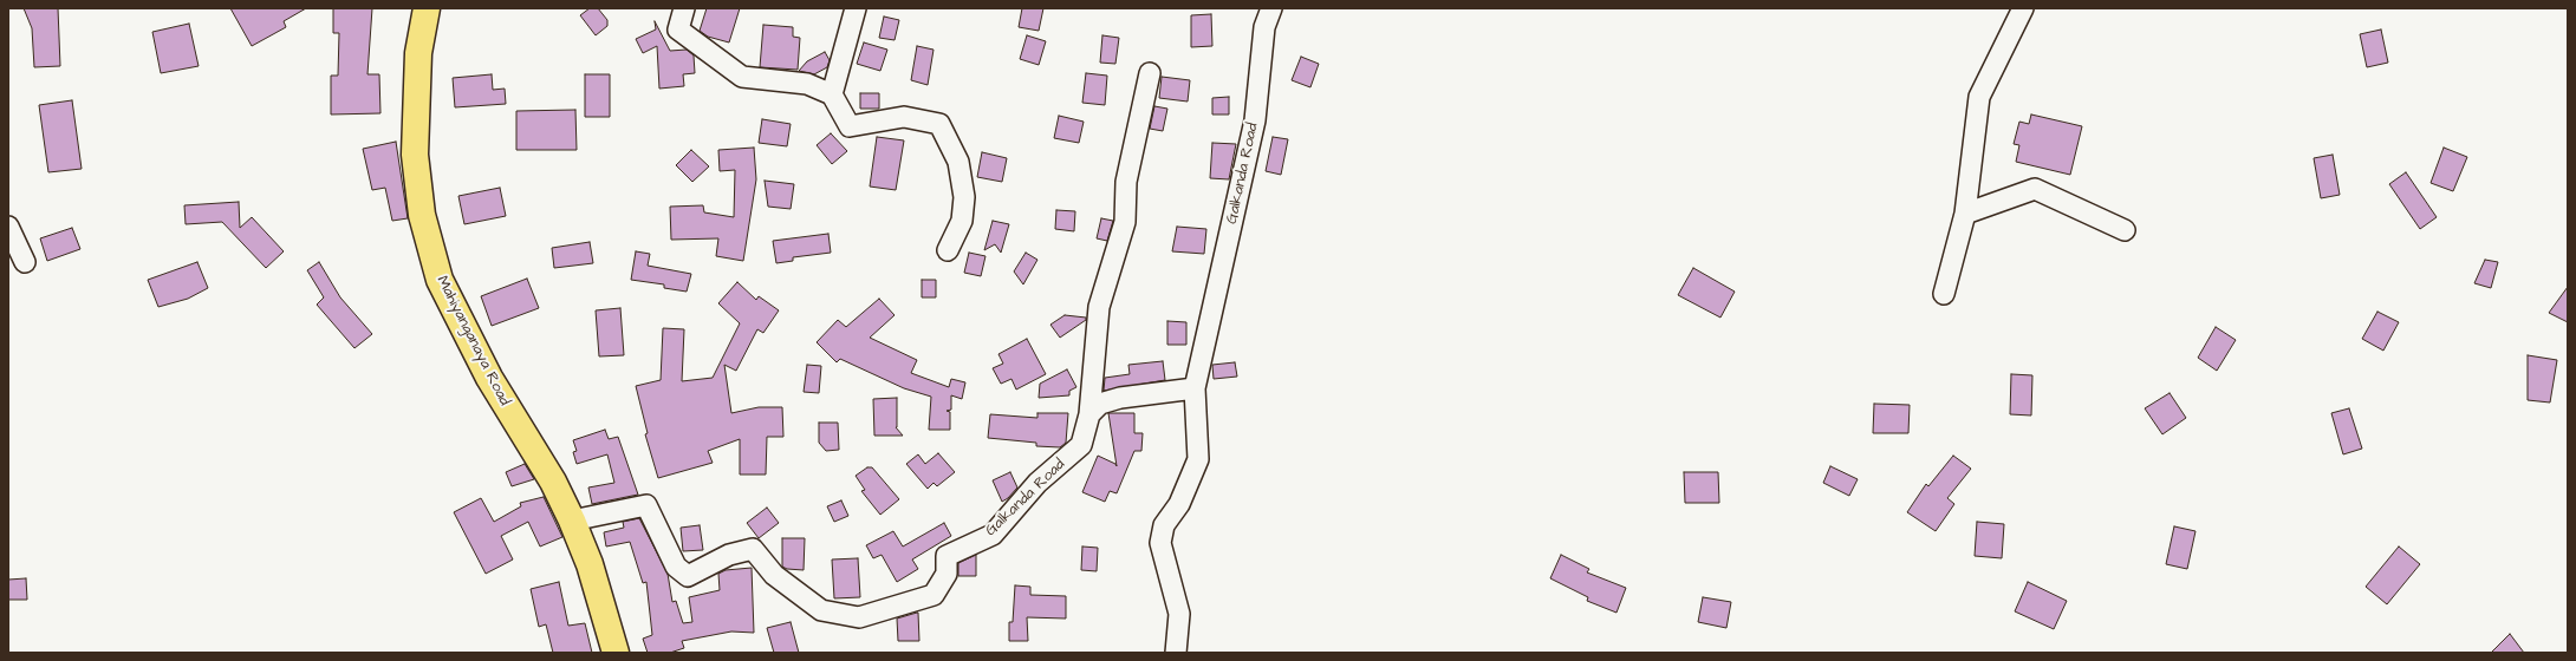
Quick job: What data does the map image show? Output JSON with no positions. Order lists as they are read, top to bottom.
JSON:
{
  "streets": {
    "main road": ["Mahiyanganaya Road"],
    "street": ["Galkanda Road"]
  },
  "crossings": [
    ["Galkanda Road", "Mahiyanganaya Road"]
  ]
}
